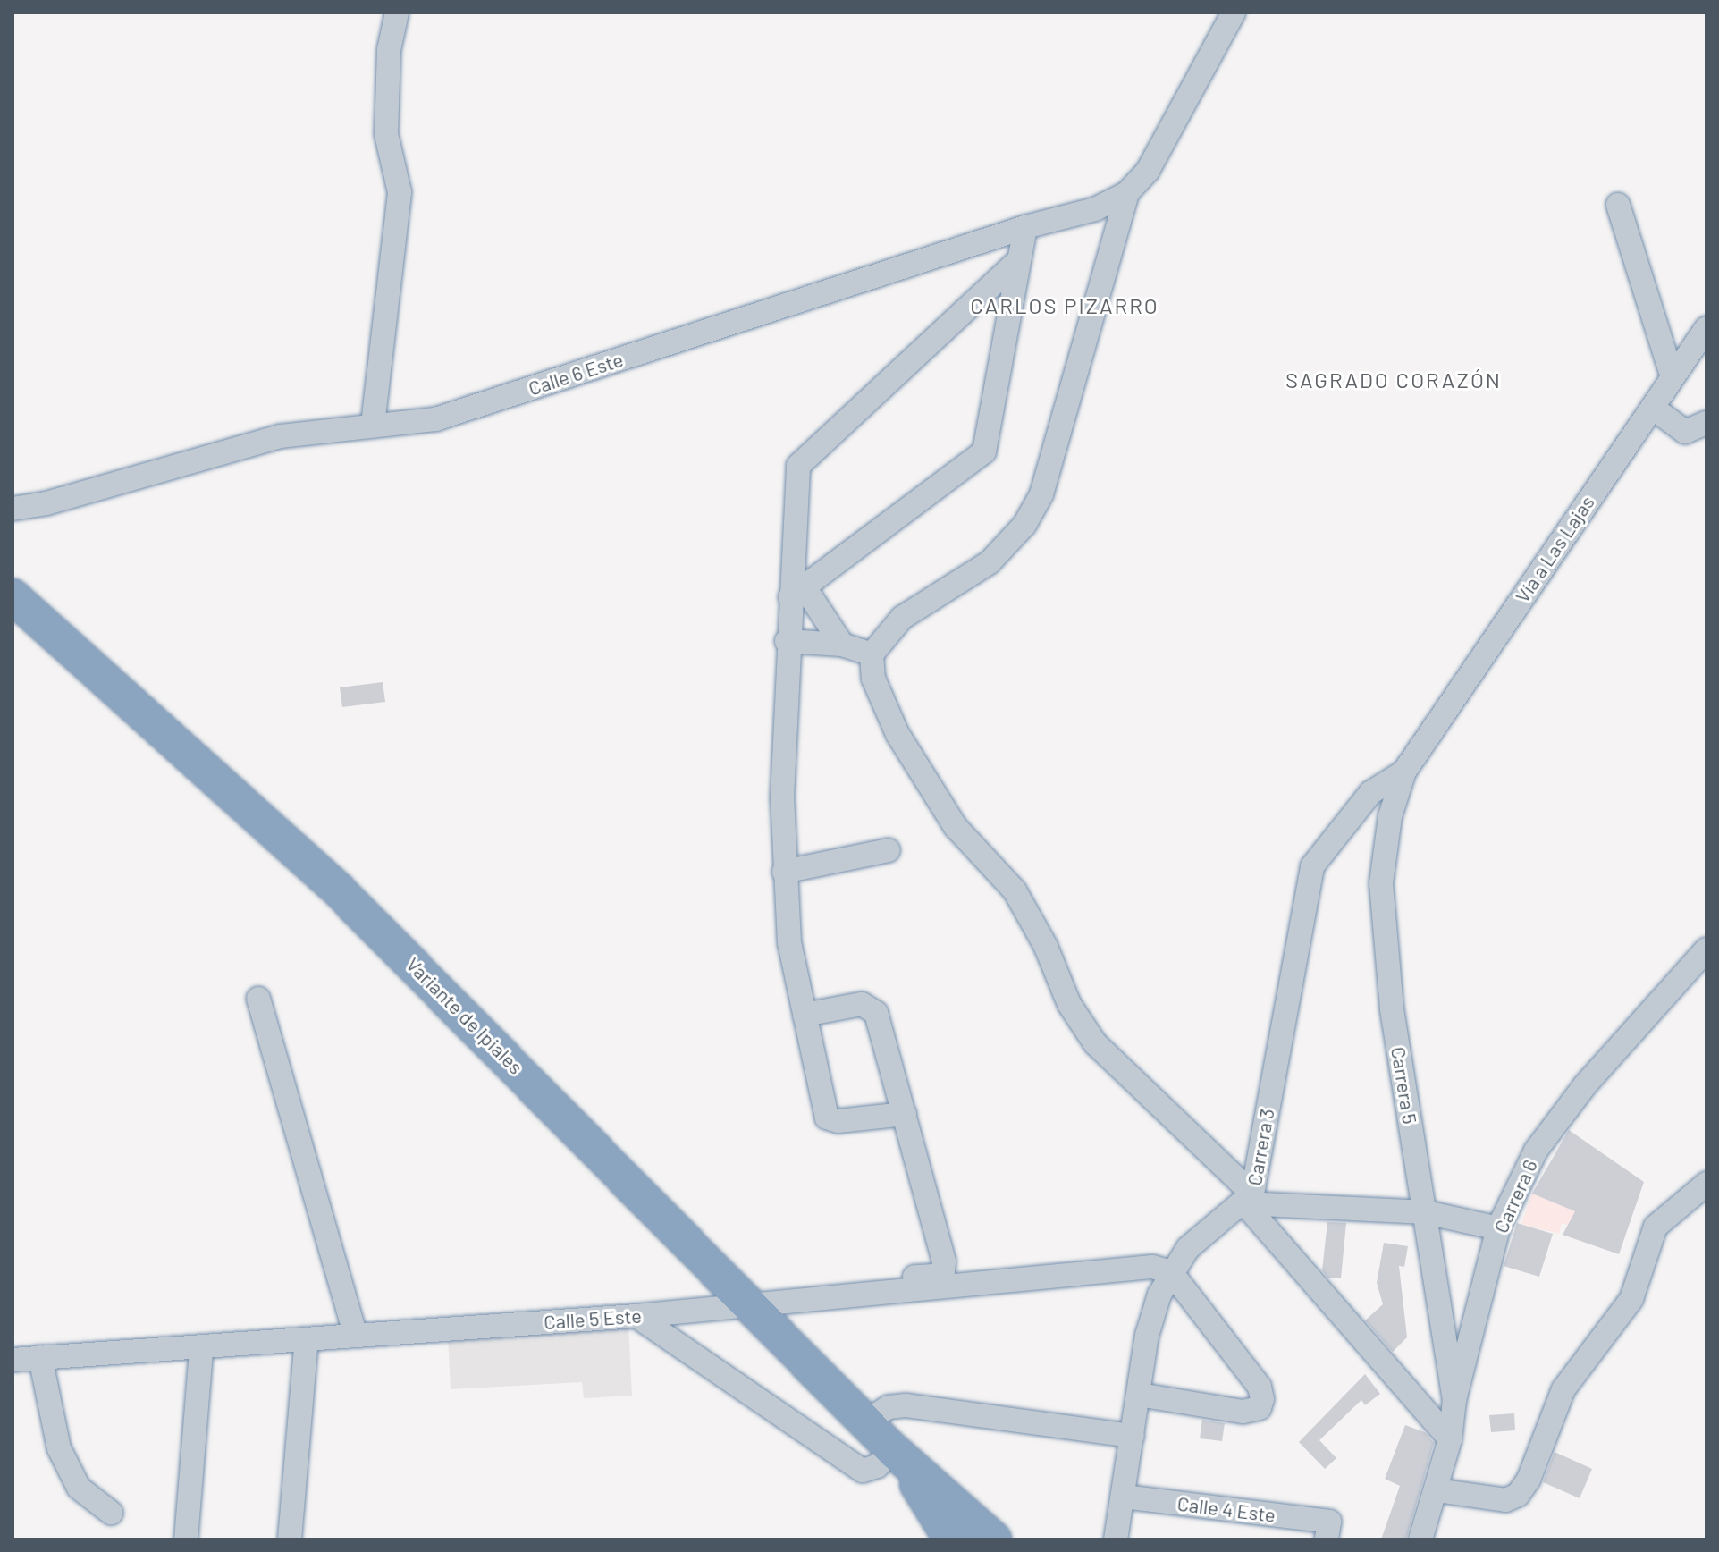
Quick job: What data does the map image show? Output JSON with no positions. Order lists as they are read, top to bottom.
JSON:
{
  "streets": {
    "highway": ["Variante de Ipiales"],
    "street": [
      "Calle 6 Este",
      "Vía a Las Lajas",
      "Carrera 5",
      "Carrera 3",
      "Carrera 6",
      "Calle 5 Este",
      "Calle 4 Este"
    ]
  },
  "crossings": [
    ["Vía a Las Lajas", "Carrera 5"],
    ["Vía a Las Lajas", "Carrera 3"],
    ["Variante de Ipiales", "Calle 5 Este"],
    ["Carrera 5", "Carrera 3"],
    ["Carrera 5", "Carrera 6"],
    ["Carrera 3", "Calle 5 Este"],
    ["Carrera 3", "Calle 4 Este"]
  ],
  "districts": ["CARLOS PIZARRO", "SAGRADO CORAZÓN"]
}
